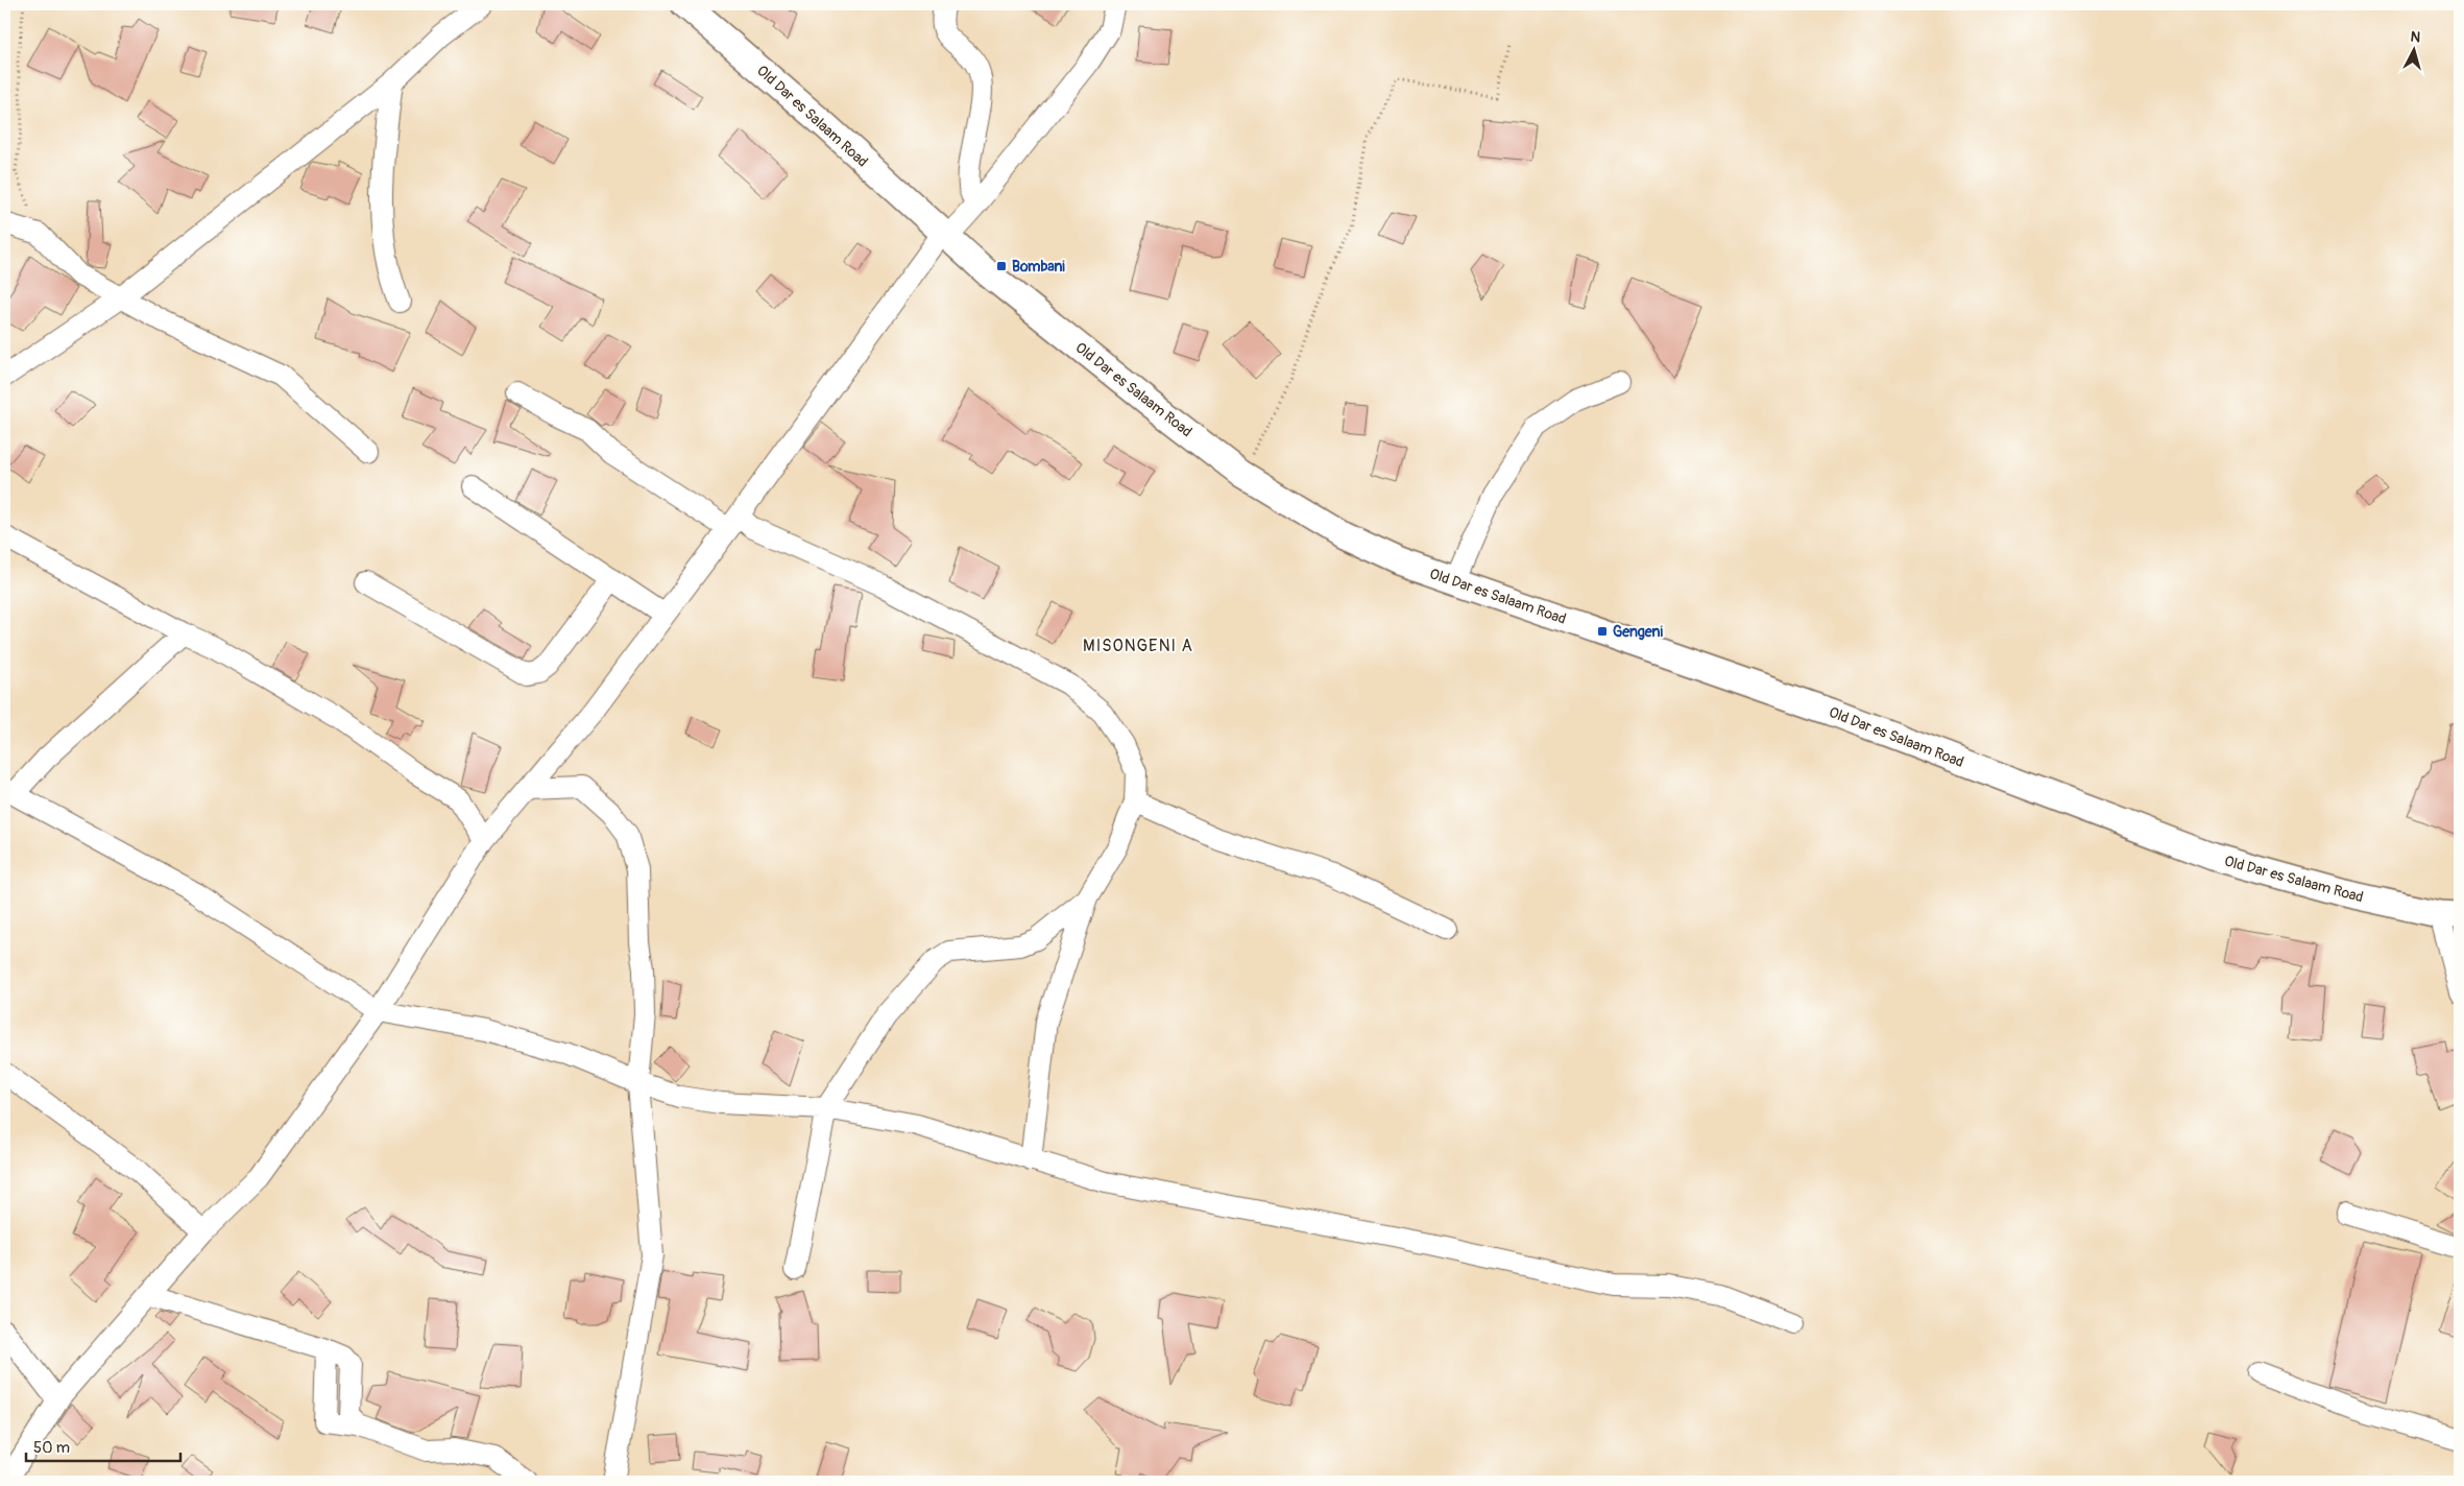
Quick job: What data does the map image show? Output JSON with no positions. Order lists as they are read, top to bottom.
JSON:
{
  "streets": {
    "street": ["Old Dar es Salaam Road"]
  },
  "districts": ["MISONGENI A"],
  "places": {
    "transit": ["Bombani", "Gengeni"]
  },
  "scale_bar": "50 m",
  "north": "top"
}
